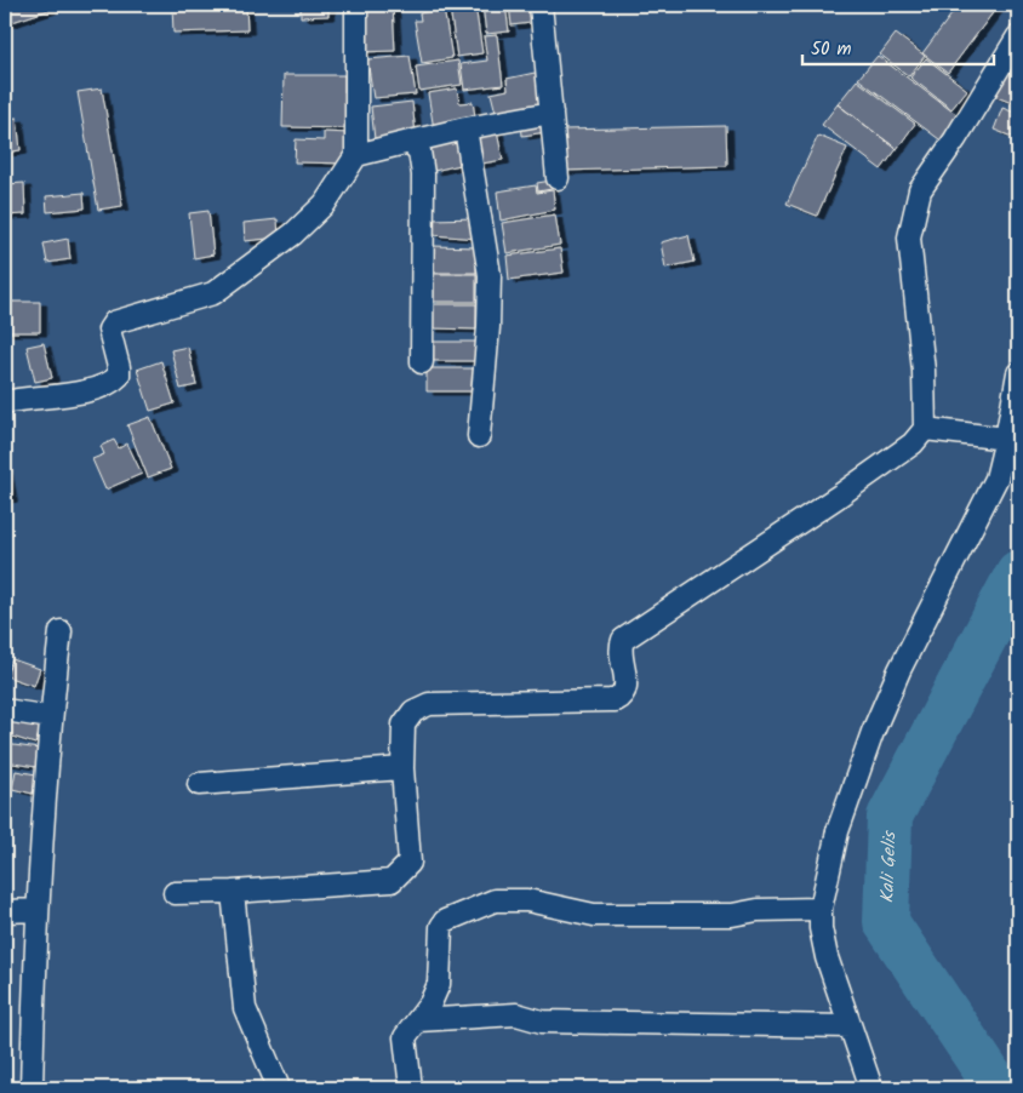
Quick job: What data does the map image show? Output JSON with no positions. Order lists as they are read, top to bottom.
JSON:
{
  "water": ["Kali Gelis"],
  "scale_bar": "50 m"
}
